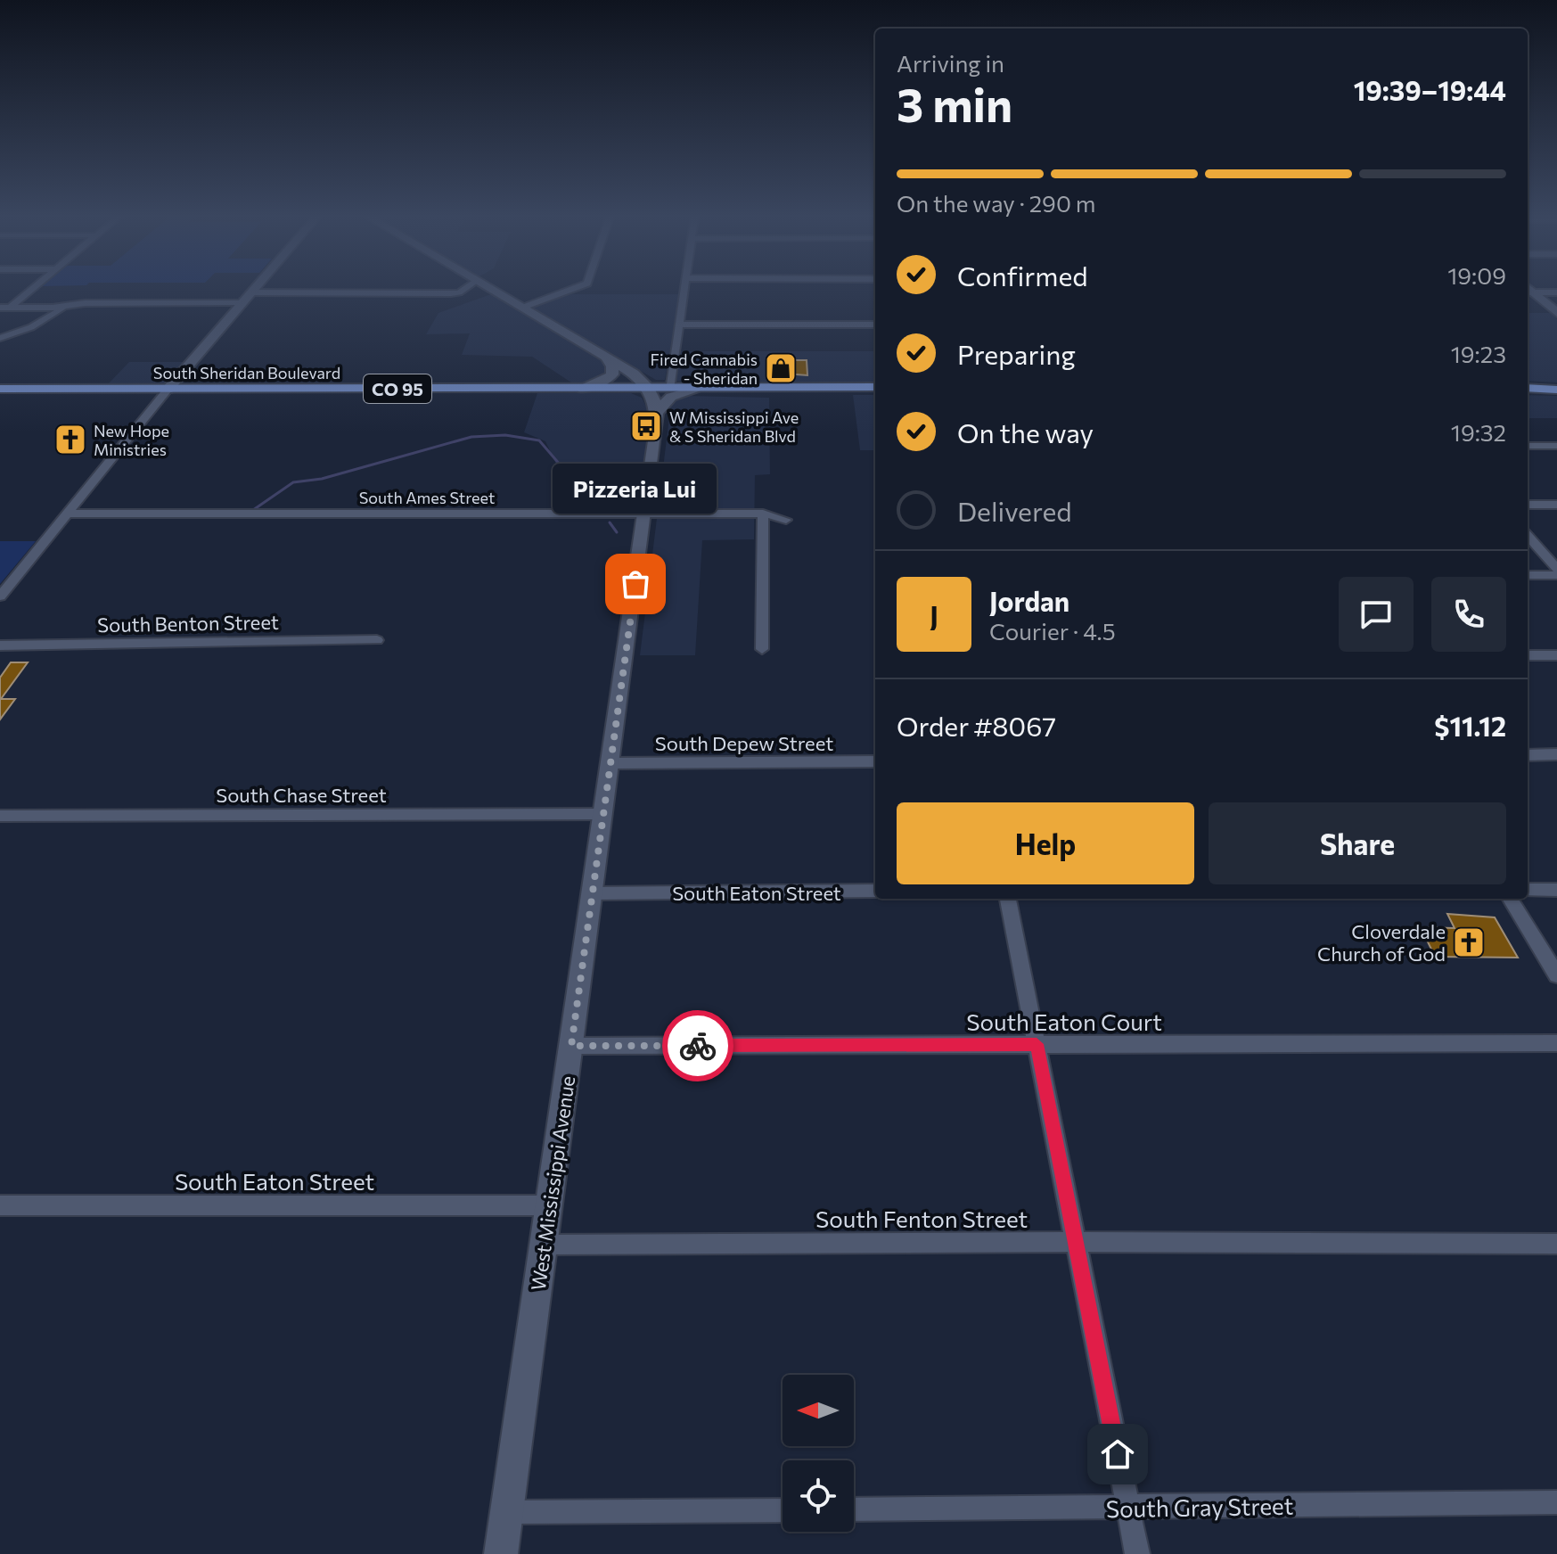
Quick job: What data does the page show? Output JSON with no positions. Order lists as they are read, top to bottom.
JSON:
{
  "streets": {
    "main road": ["South Sheridan Boulevard", "CO 95", "West Mississippi Avenue"],
    "street": [
      "South Ames Street",
      "South Benton Street",
      "South Depew Street",
      "South Chase Street",
      "South Eaton Street",
      "South Eaton Court",
      "South Fenton Street",
      "South Gray Street"
    ]
  },
  "crossings": [
    ["South Sheridan Boulevard", "West Mississippi Avenue"],
    ["South Ames Street", "West Mississippi Avenue"],
    ["South Depew Street", "West Mississippi Avenue"],
    ["South Chase Street", "West Mississippi Avenue"],
    ["South Eaton Street", "West Mississippi Avenue"],
    ["South Eaton Court", "West Mississippi Avenue"],
    ["West Mississippi Avenue", "South Fenton Street"]
  ],
  "places": {
    "shop": ["Fired Cannabis - Sheridan"],
    "bus stop": ["W Mississippi Ave & S Sheridan Blvd"],
    "church": ["New Hope Ministries", "Cloverdale Church of God"],
    "other": ["Pizzeria Lui"]
  },
  "north": "left",
  "page": {
    "heading": ["3 min", "Arriving in", "19:39–19:44"],
    "panel": [
      "Jordan",
      "Courier · 4.5",
      "Order #8067",
      "$11.12"
    ],
    "bar": "On the way · 290 m",
    "list": [
      ["Confirmed", "19:09"],
      ["Preparing", "19:23"],
      ["On the way", "19:32"],
      "Delivered"
    ],
    "bubble": "Pizzeria Lui",
    "round": "J",
    "buttons": ["Help", "Share"]
  }
}
